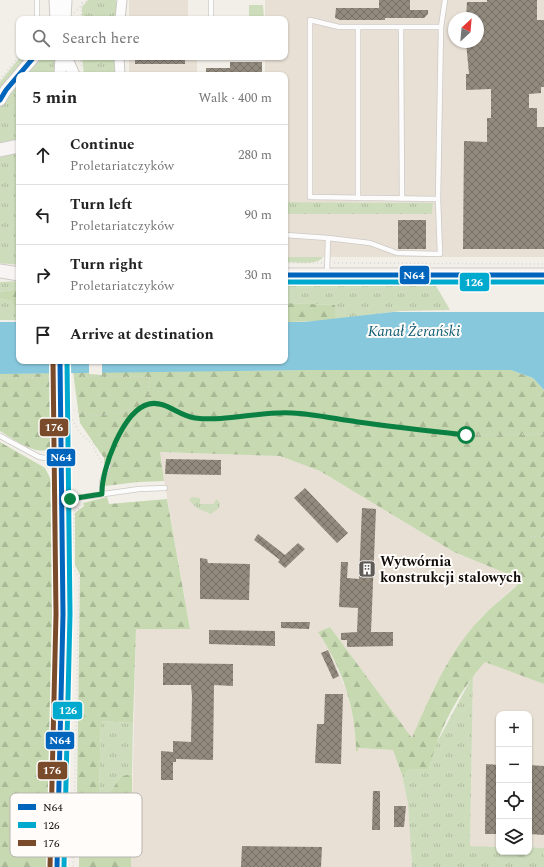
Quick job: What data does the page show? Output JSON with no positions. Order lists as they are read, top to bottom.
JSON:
{
  "water": ["Kanał Żerański"],
  "places": {
    "building": ["Wytwórnia konstrukcji stalowych"]
  },
  "lines": ["transit line N64", "transit line 126", "transit line 176"],
  "legend": ["N64", "126", "176"],
  "north": "top right",
  "page": {
    "search": "Search here",
    "heading": ["5 min", "Walk · 400 m"],
    "list": [
      ["Continue", "Proletariatczyków", "280 m"],
      ["Turn left", "Proletariatczyków", "90 m"],
      ["Turn right", "Proletariatczyków", "30 m"],
      "Arrive at destination"
    ],
    "map_buttons": ["+", "−"]
  }
}
